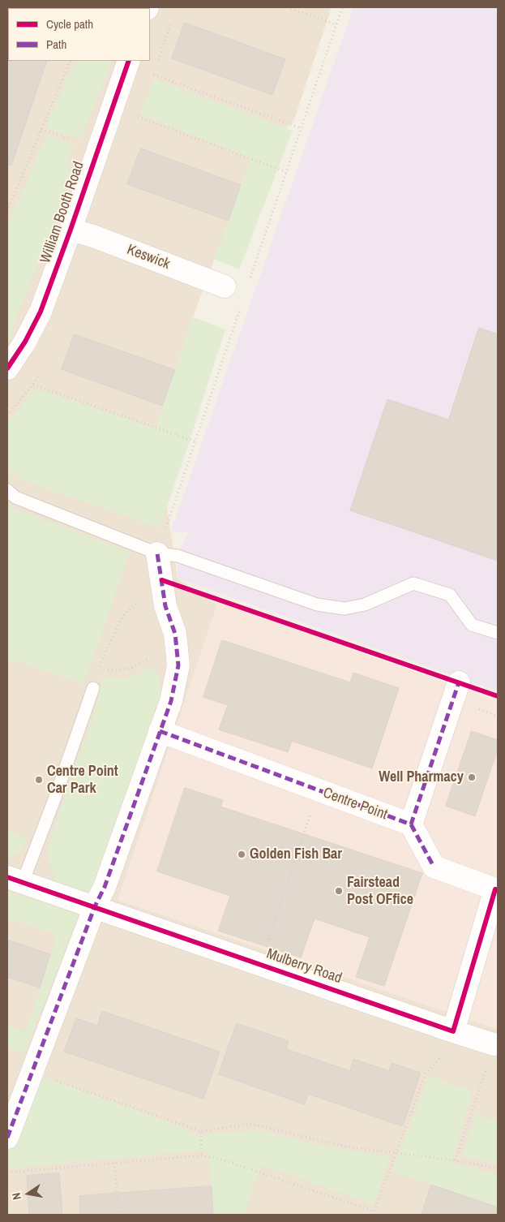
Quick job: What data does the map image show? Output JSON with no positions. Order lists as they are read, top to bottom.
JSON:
{
  "streets": {
    "street": [
      "William Booth Road",
      "Keswick",
      "Centre Point",
      "Mulberry Road"
    ]
  },
  "crossings": [
    ["William Booth Road", "Keswick"]
  ],
  "places": [
    "Well Pharmacy",
    "Centre Point Car Park",
    "Golden Fish Bar",
    "Fairstead Post OFfice"
  ],
  "legend": ["Cycle path", "Path"],
  "north": "left"
}
